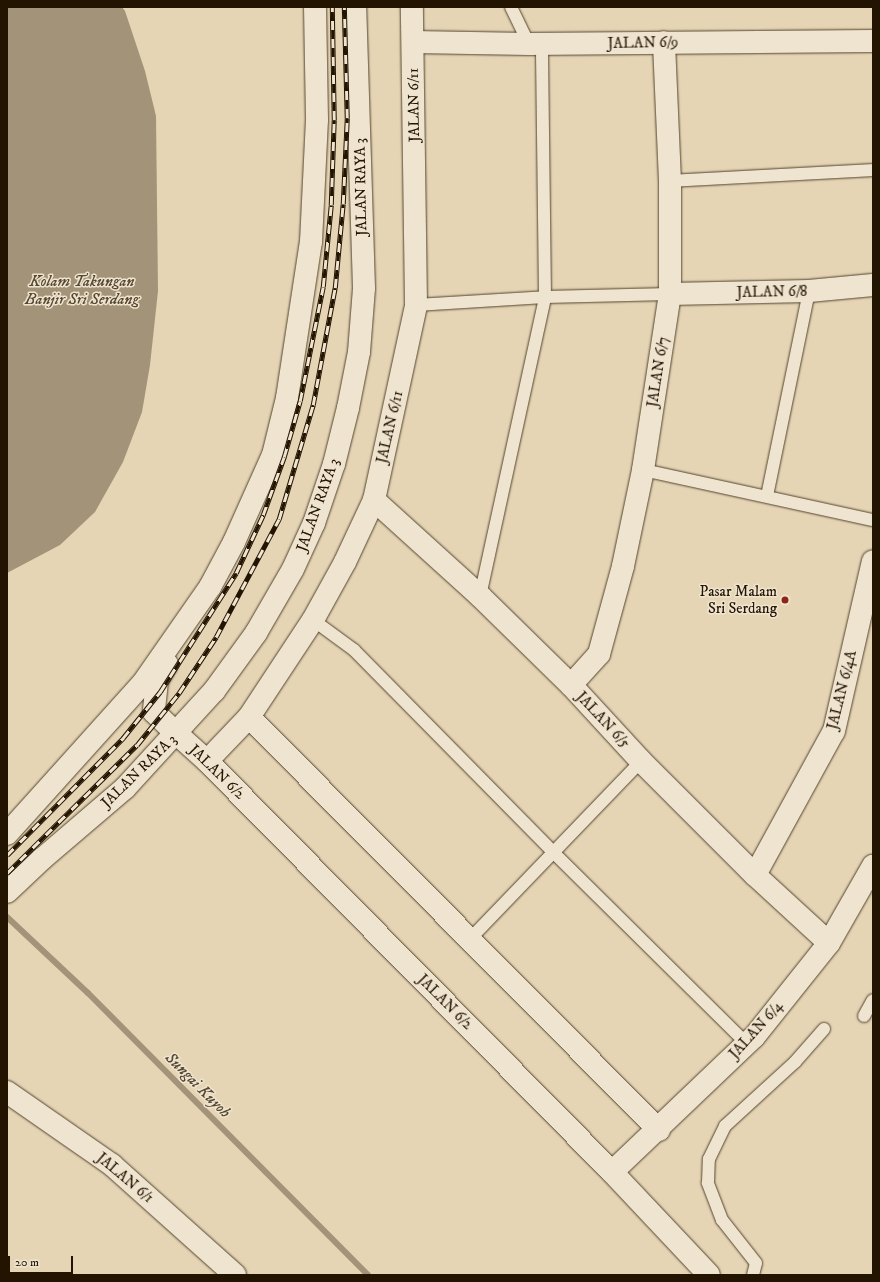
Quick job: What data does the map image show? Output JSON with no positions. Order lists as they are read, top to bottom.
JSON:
{
  "streets": {
    "street": [
      "JALAN 6/9",
      "JALAN 6/11",
      "JALAN RAYA 3",
      "JALAN 6/8",
      "JALAN 6/7",
      "JALAN 6/4A",
      "JALAN 6/5",
      "JALAN 6/2",
      "JALAN 6/4",
      "JALAN 6/1"
    ]
  },
  "crossings": [
    ["JALAN 6/9", "JALAN 6/11"],
    ["JALAN 6/9", "JALAN 6/7"],
    ["JALAN 6/11", "JALAN 6/5"],
    ["JALAN 6/11", "JALAN 6/2"],
    ["JALAN RAYA 3", "JALAN 6/2"],
    ["JALAN 6/8", "JALAN 6/7"],
    ["JALAN 6/7", "JALAN 6/5"],
    ["JALAN 6/4A", "JALAN 6/5"],
    ["JALAN 6/5", "JALAN 6/4"],
    ["JALAN 6/2", "JALAN 6/4"]
  ],
  "water": ["Kolam Takungan Banjir Sri Serdang", "Sungai Kuyoh"],
  "places": ["Pasar Malam Sri Serdang"],
  "scale_bar": "20 m"
}
